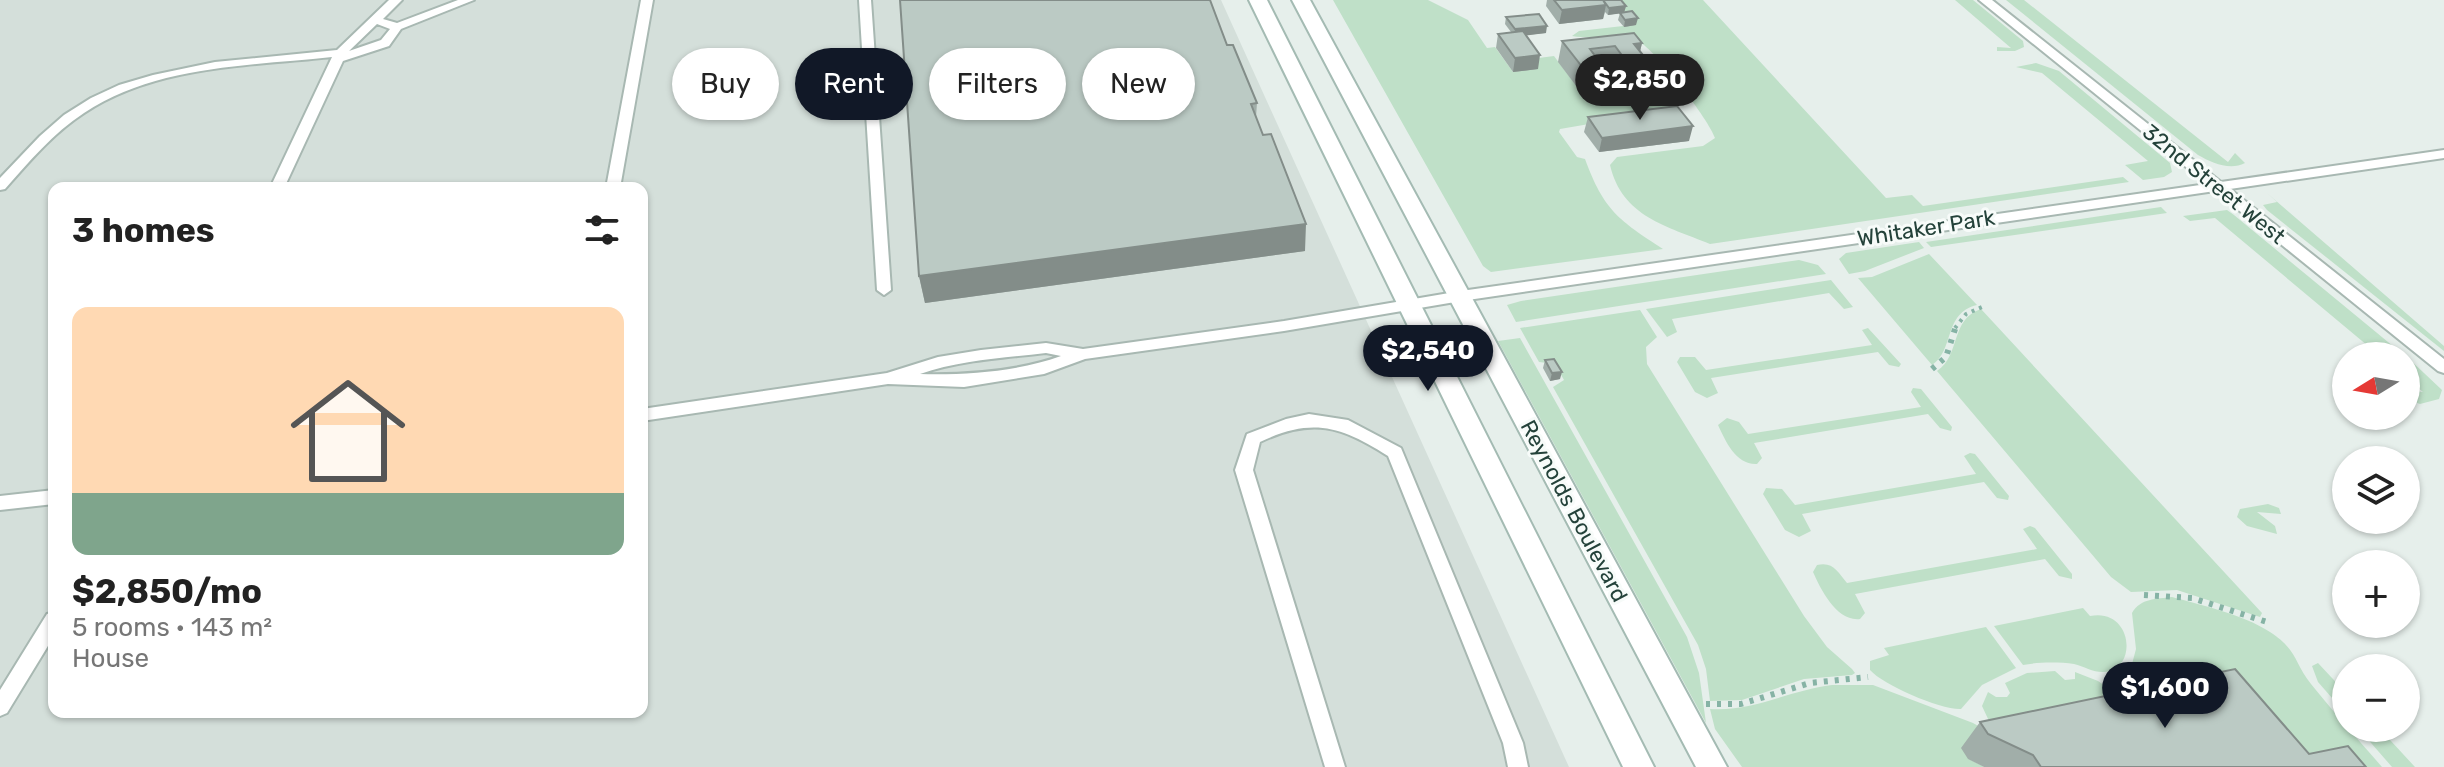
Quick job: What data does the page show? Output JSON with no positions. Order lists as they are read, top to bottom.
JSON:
{
  "streets": {
    "main road": ["Reynolds Boulevard"],
    "lane": ["32nd Street West", "Whitaker Park"]
  },
  "crossings": [
    ["32nd Street West", "Whitaker Park"],
    ["Whitaker Park", "Reynolds Boulevard"]
  ],
  "north": "left",
  "page": {
    "chip": [
      "Buy",
      "Rent",
      "Filters",
      "New"
    ],
    "price": ["$2,850", "$2,540", "$1,600"],
    "heading": "3 homes",
    "list": [
      {
        "name": "$2,850/mo",
        "note": "5 rooms · 143 m² · House"
      }
    ],
    "map_buttons": ["+", "−"]
  }
}
